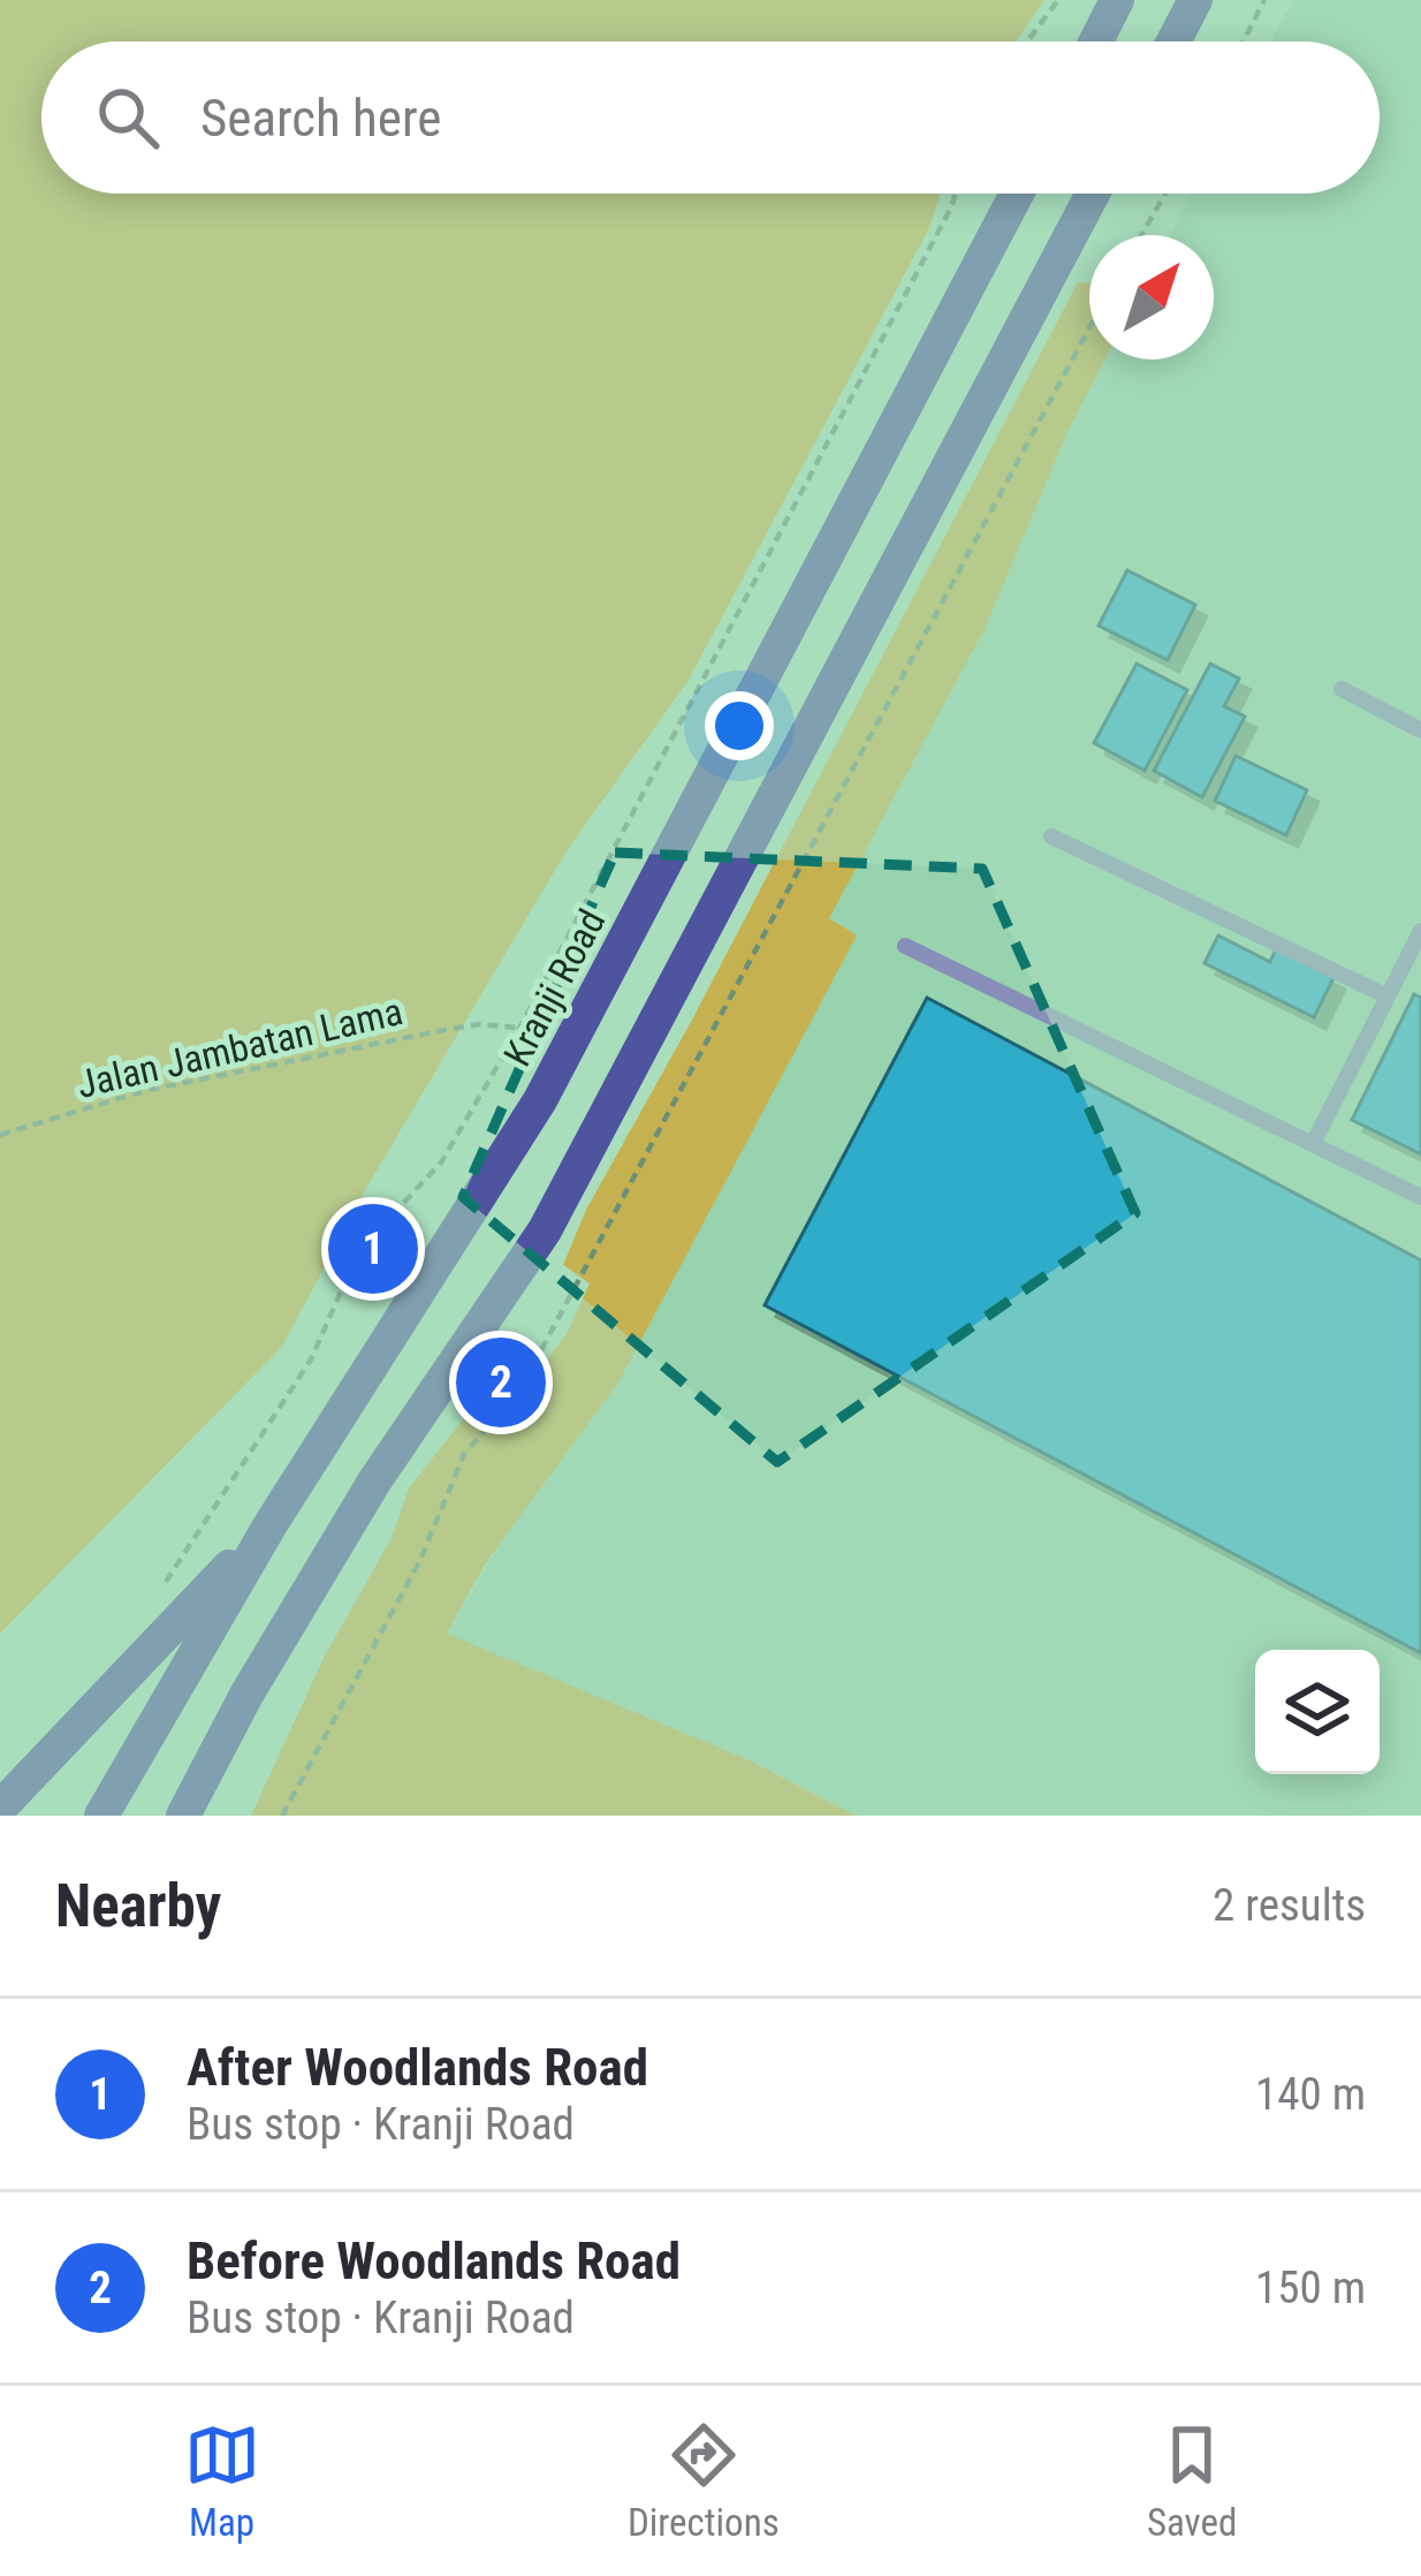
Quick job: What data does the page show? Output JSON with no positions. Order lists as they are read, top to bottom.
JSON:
{
  "streets": {
    "main road": ["Kranji Road"],
    "path": ["Jalan Jambatan Lama"]
  },
  "crossings": [
    ["Kranji Road", "Jalan Jambatan Lama"]
  ],
  "north": "top right",
  "page": {
    "search": "Search here",
    "pins": ["1", "2"],
    "heading": ["Nearby", "2 results"],
    "list": [
      {
        "mark": "1",
        "name": "After Woodlands Road",
        "note": "Bus stop · Kranji Road",
        "value": "140 m"
      },
      {
        "mark": "2",
        "name": "Before Woodlands Road",
        "note": "Bus stop · Kranji Road",
        "value": "150 m"
      }
    ],
    "nav": ["Map", "Directions", "Saved"]
  }
}
